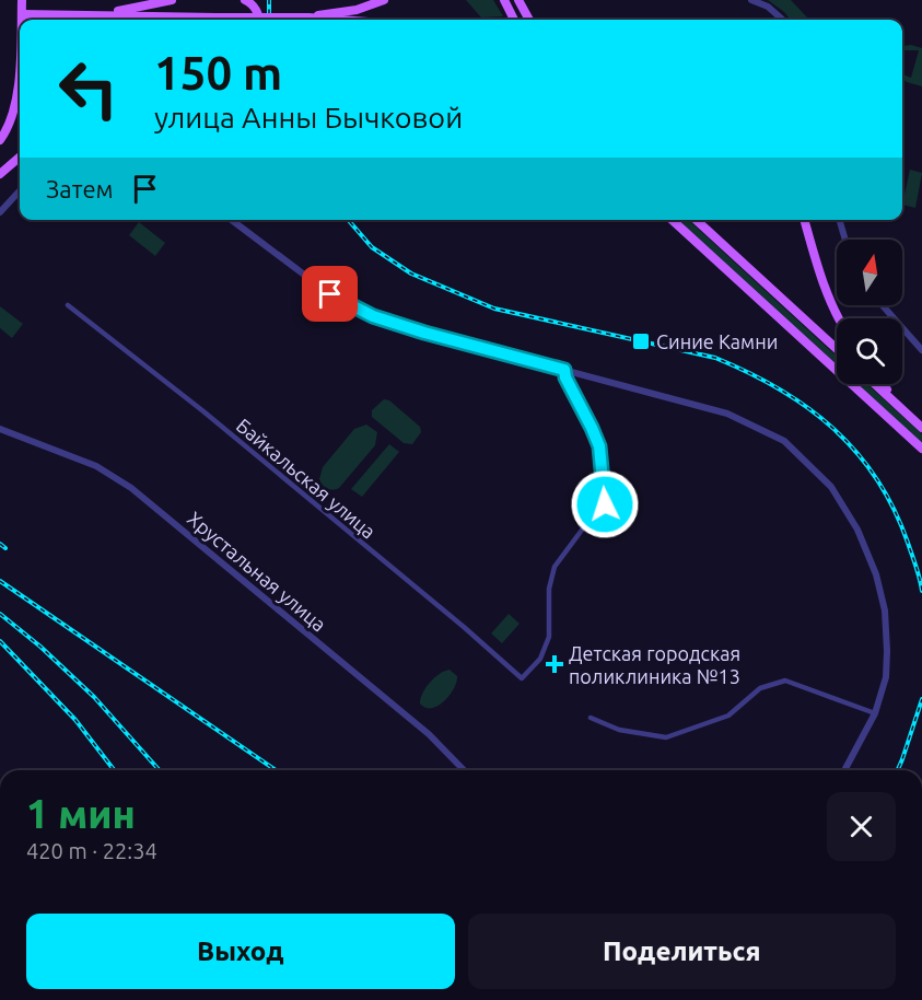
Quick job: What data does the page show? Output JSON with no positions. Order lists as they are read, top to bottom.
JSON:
{
  "streets": {
    "street": ["Байкальская улица", "Хрустальная улица"]
  },
  "places": {
    "transit": ["Синие Камни"],
    "health": ["Детская городская поликлиника №13"]
  },
  "north": "top",
  "page": {
    "turn": ["150 m", "улица Анны Бычковой"],
    "then": "Затем",
    "heading": ["1 мин", "420 m · 22:34"],
    "buttons": ["Выход", "Поделиться"]
  }
}
